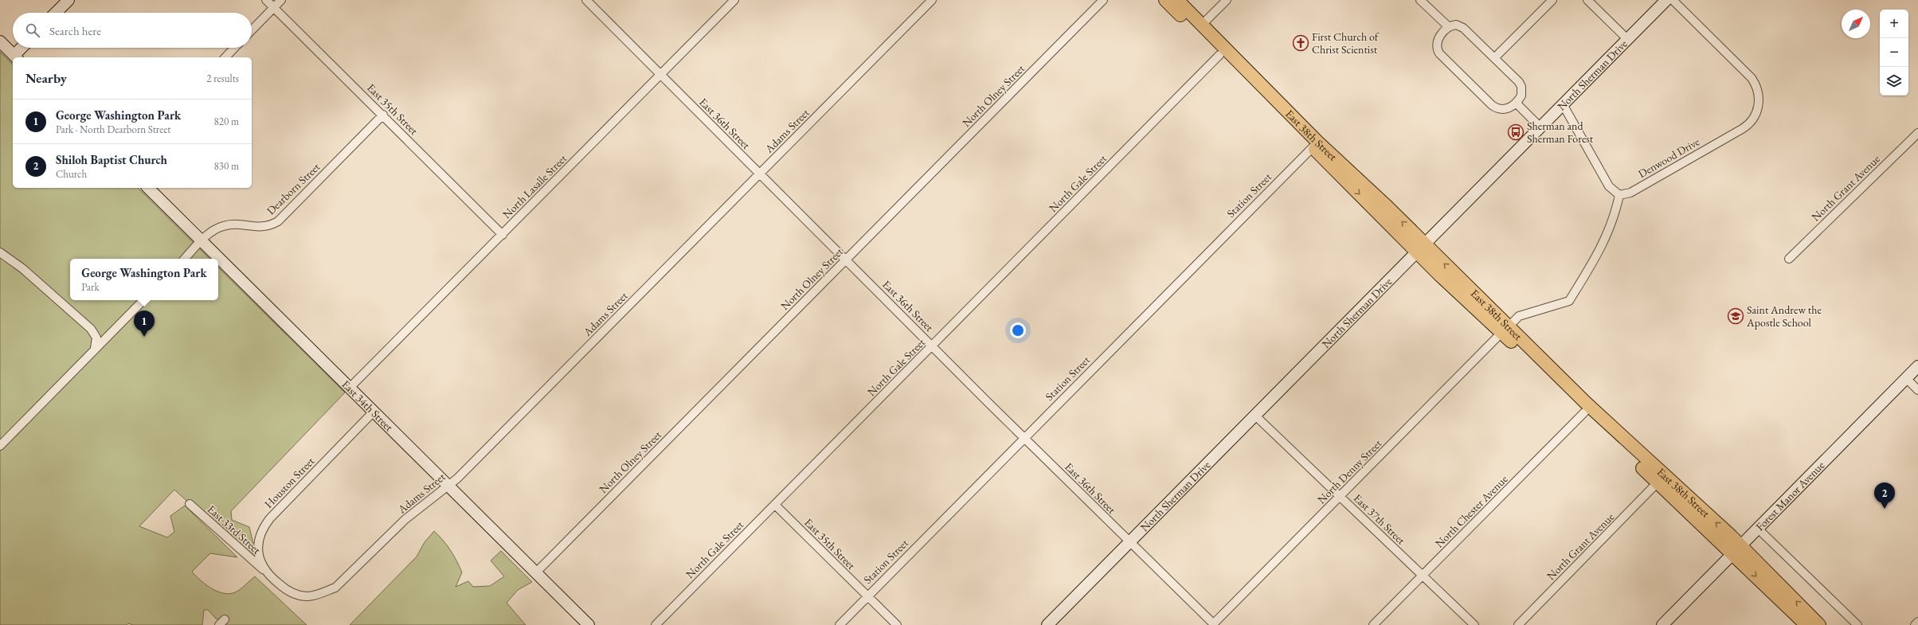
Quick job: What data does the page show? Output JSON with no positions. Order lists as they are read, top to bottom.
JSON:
{
  "streets": {
    "main road": [
      "North Sherman Drive",
      "East 38th Street",
      "East 34th Street",
      "Forest Manor Avenue"
    ],
    "street": [
      "North Olney Street",
      "East 35th Street",
      "East 36th Street",
      "Adams Street",
      "Denwood Drive",
      "North Gale Street",
      "North Lasalle Street",
      "North Grant Avenue",
      "Dearborn Street",
      "Station Street",
      "North Denny Street",
      "Houston Street",
      "North Chester Avenue",
      "East 37th Street",
      "East 33rd Street"
    ]
  },
  "crossings": [
    ["North Sherman Drive", "East 36th Street"],
    ["North Sherman Drive", "East 38th Street"],
    ["North Sherman Drive", "East 37th Street"],
    ["North Olney Street", "East 36th Street"],
    ["North Olney Street", "East 34th Street"],
    ["East 35th Street", "North Gale Street"],
    ["East 35th Street", "North Lasalle Street"],
    ["East 35th Street", "Dearborn Street"],
    ["East 35th Street", "Station Street"],
    ["East 36th Street", "Adams Street"],
    ["East 36th Street", "North Gale Street"],
    ["East 36th Street", "North Lasalle Street"],
    ["East 36th Street", "Station Street"],
    ["East 36th Street", "North Denny Street"],
    ["Adams Street", "East 34th Street"],
    ["Adams Street", "Houston Street"],
    ["East 38th Street", "North Gale Street"],
    ["East 38th Street", "North Grant Avenue"],
    ["East 38th Street", "Station Street"],
    ["East 38th Street", "North Denny Street"],
    ["East 38th Street", "Forest Manor Avenue"],
    ["East 38th Street", "North Chester Avenue"],
    ["North Lasalle Street", "East 34th Street"],
    ["Dearborn Street", "East 34th Street"],
    ["East 34th Street", "Houston Street"],
    ["North Denny Street", "East 37th Street"],
    ["Houston Street", "East 33rd Street"],
    ["North Chester Avenue", "East 37th Street"]
  ],
  "places": {
    "church": ["First Church of Christ Scientist"],
    "bus stop": ["Sherman and Sherman Forest"],
    "school or university": ["Saint Andrew the Apostle School"]
  },
  "north": "top right",
  "page": {
    "map_buttons": ["+", "−"],
    "search": "Search here",
    "heading": ["Nearby", "2 results"],
    "list": [
      {
        "mark": "1",
        "name": "George Washington Park",
        "note": "Park · North Dearborn Street",
        "value": "820 m"
      },
      {
        "mark": "2",
        "name": "Shiloh Baptist Church",
        "note": "Church",
        "value": "830 m"
      }
    ],
    "popup": ["George Washington Park", "Park"],
    "pins": ["1", "2"]
  }
}
